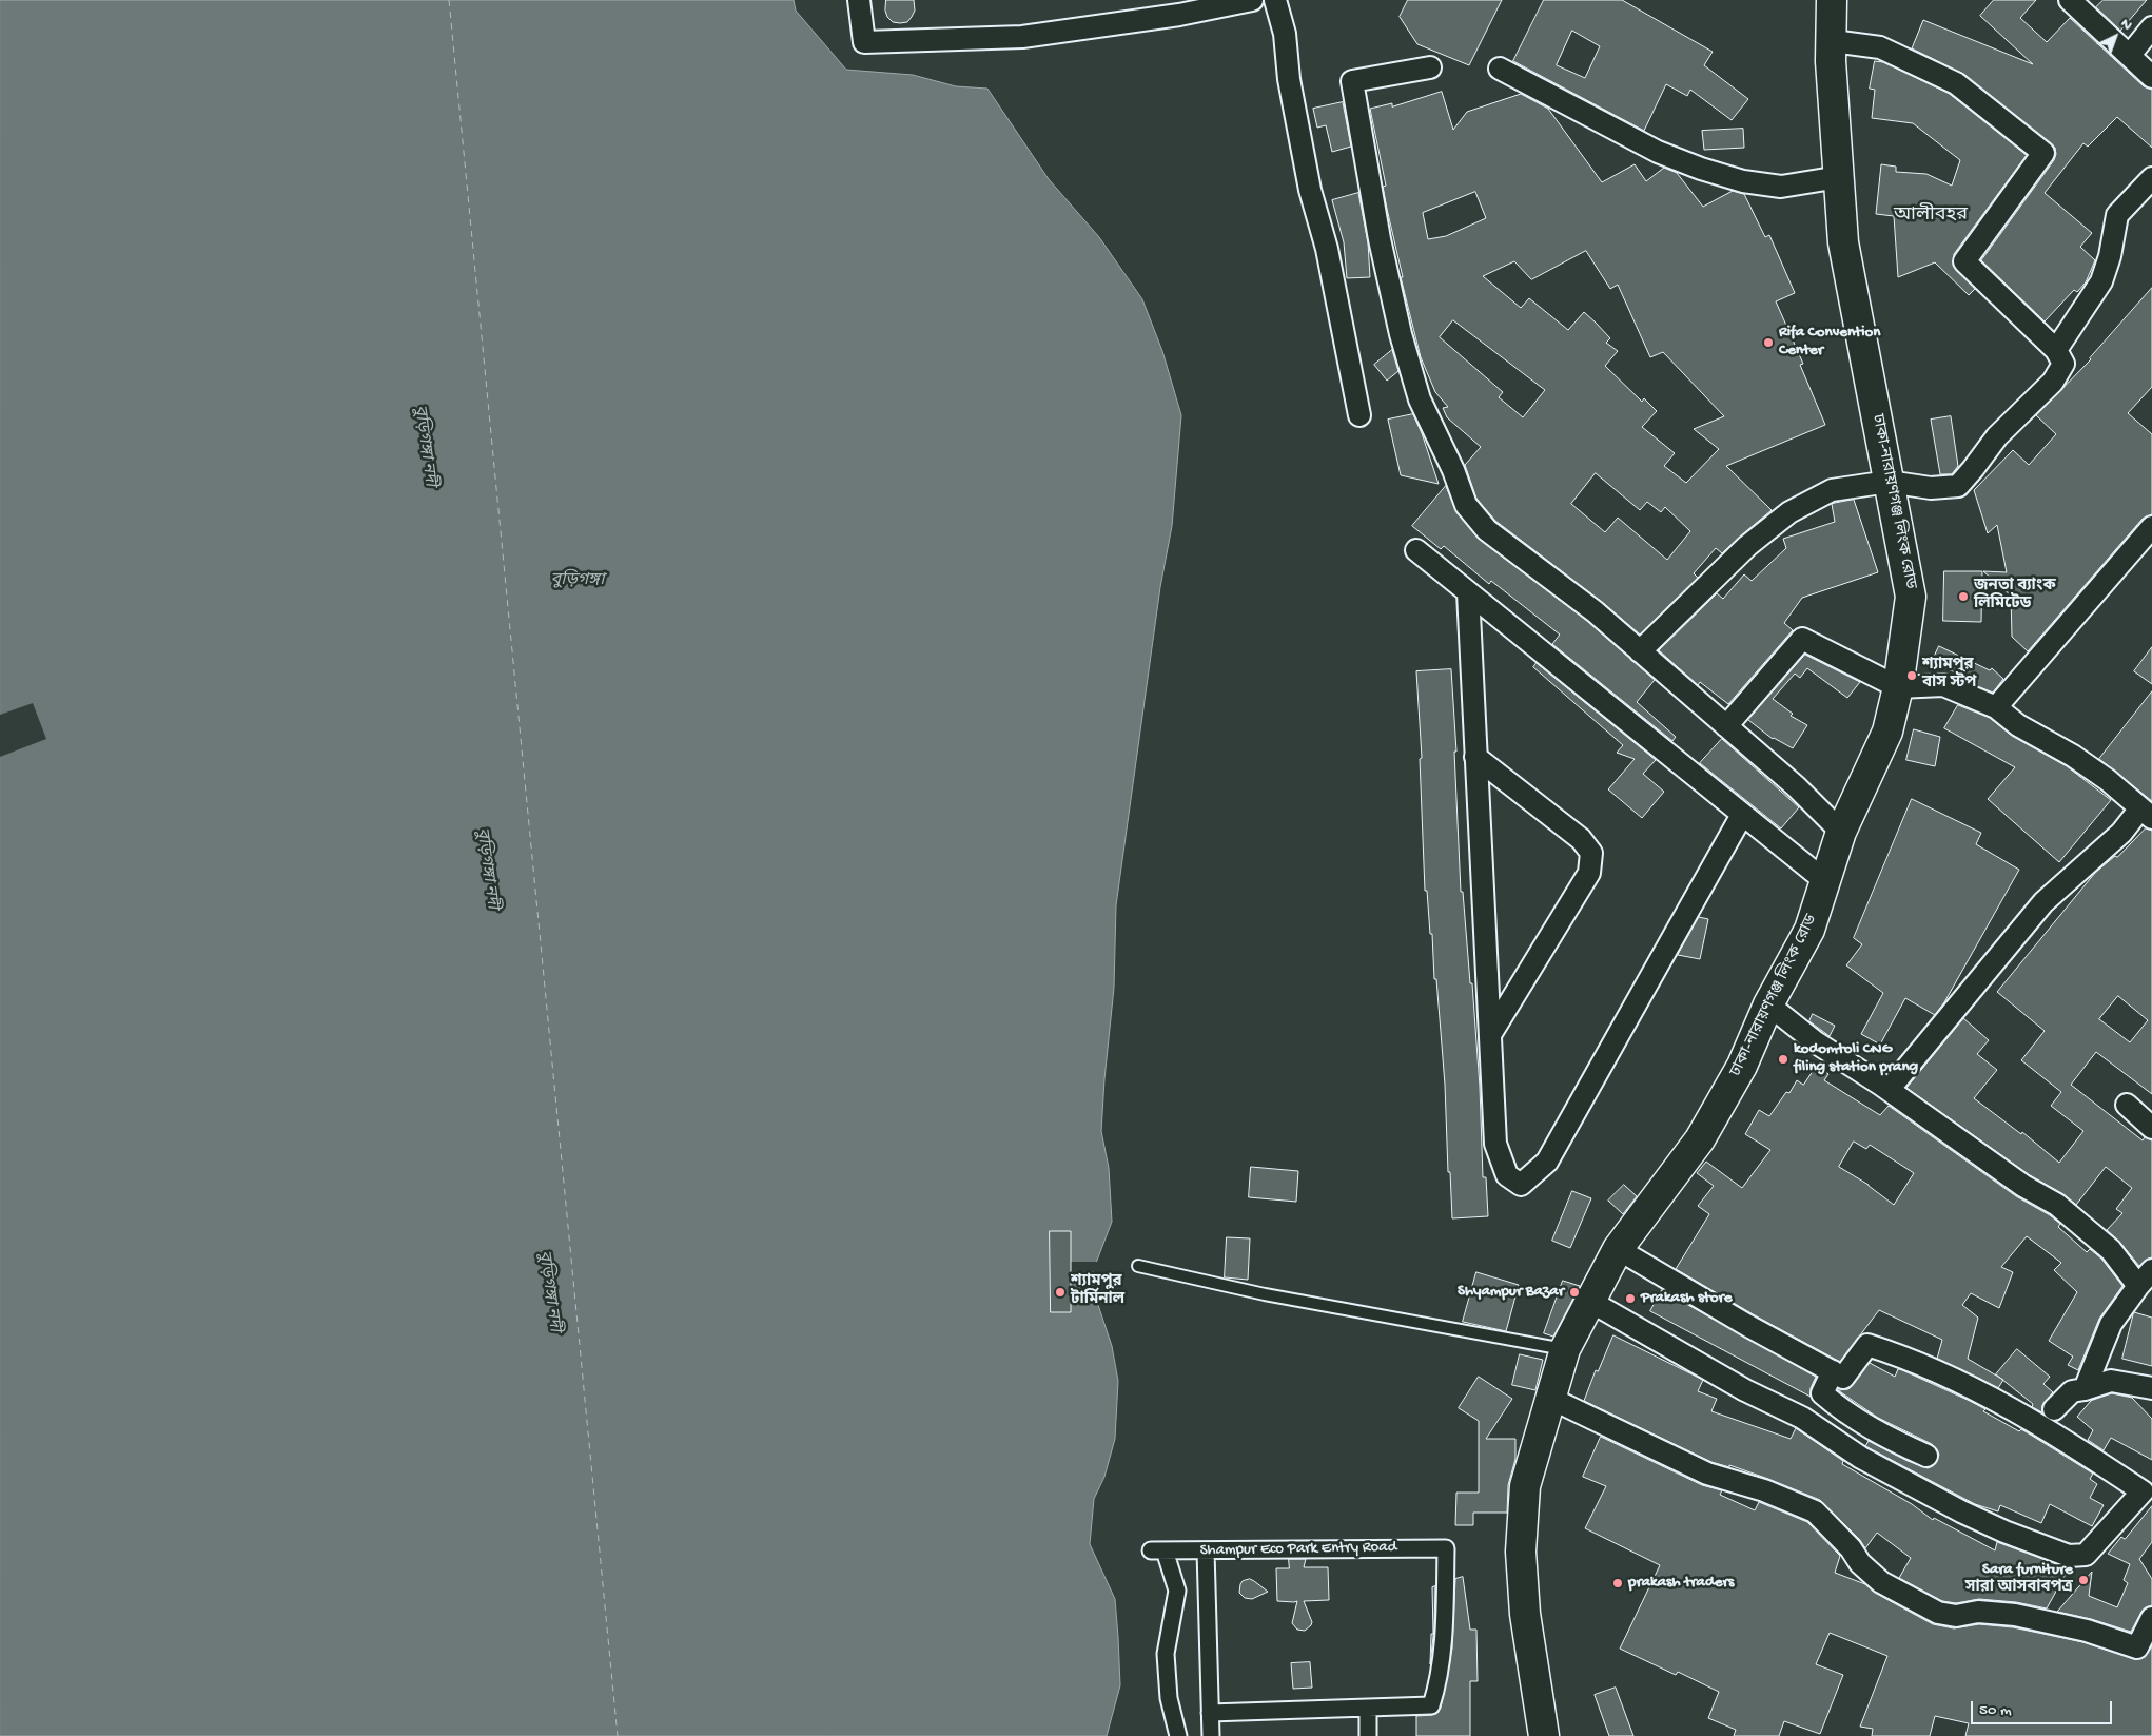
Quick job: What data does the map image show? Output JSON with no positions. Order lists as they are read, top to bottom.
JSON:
{
  "streets": {
    "highway": ["ঢাকা-নারায়ণগঞ্জ লিংক রোড"],
    "street": ["Shampur Eco Park Entry Road"]
  },
  "districts": ["আলীবহর"],
  "water": ["বুড়িগঙ্গা নদী", "বুড়িগঙ্গা"],
  "places": [
    "Rifa Convention Center",
    "জনতা ব্যাংক লিমিটেড",
    "শ্যামপুর বাস স্টপ",
    "kodomtoli CNG filing station prang",
    "শ্যামপুর টার্মিনাল",
    "Shyampur Bazar",
    "Prakash store",
    "Sara furniture সারা আসবাবপত্র",
    "prakash traders"
  ],
  "scale_bar": "50 m",
  "north": "top right"
}
